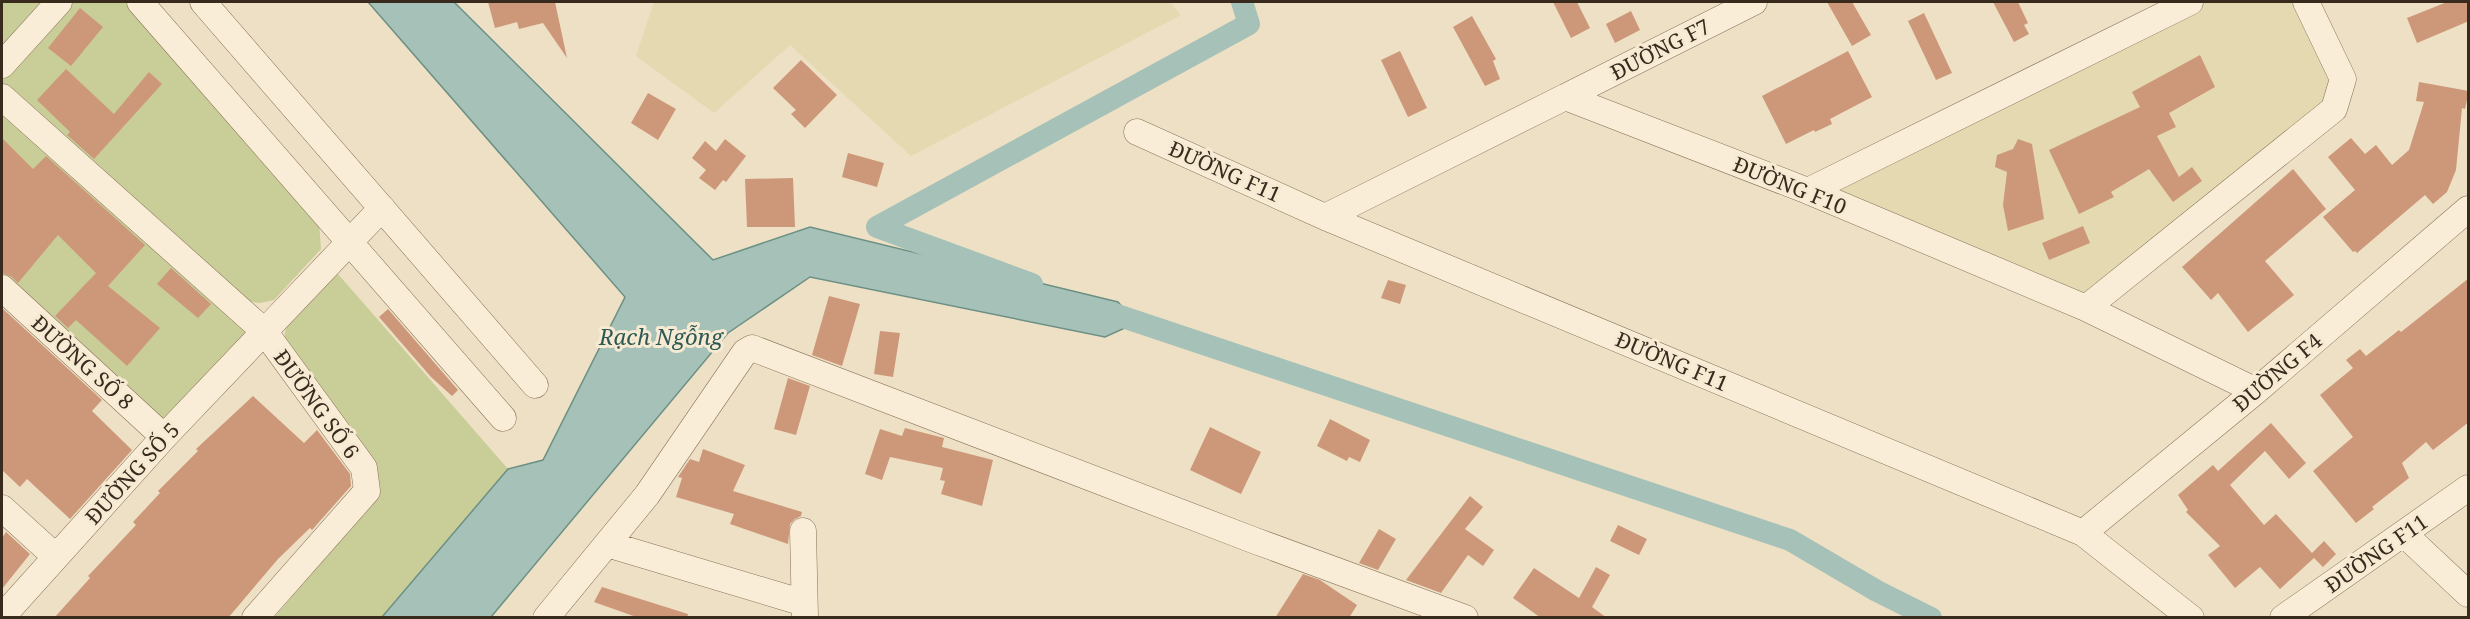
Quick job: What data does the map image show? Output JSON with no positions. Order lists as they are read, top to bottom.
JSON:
{
  "streets": {
    "street": [
      "ĐƯỜNG F7",
      "ĐƯỜNG F11",
      "ĐƯỜNG F10",
      "ĐƯỜNG SỐ 8",
      "ĐƯỜNG F4",
      "ĐƯỜNG SỐ 6",
      "ĐƯỜNG SỐ 5"
    ]
  },
  "crossings": [
    ["ĐƯỜNG F7", "ĐƯỜNG F10"],
    ["ĐƯỜNG F11", "ĐƯỜNG F4"],
    ["ĐƯỜNG F10", "ĐƯỜNG F4"],
    ["ĐƯỜNG SỐ 8", "ĐƯỜNG SỐ 5"],
    ["ĐƯỜNG SỐ 6", "ĐƯỜNG SỐ 5"]
  ],
  "water": ["Rạch Ngỗng"]
}
